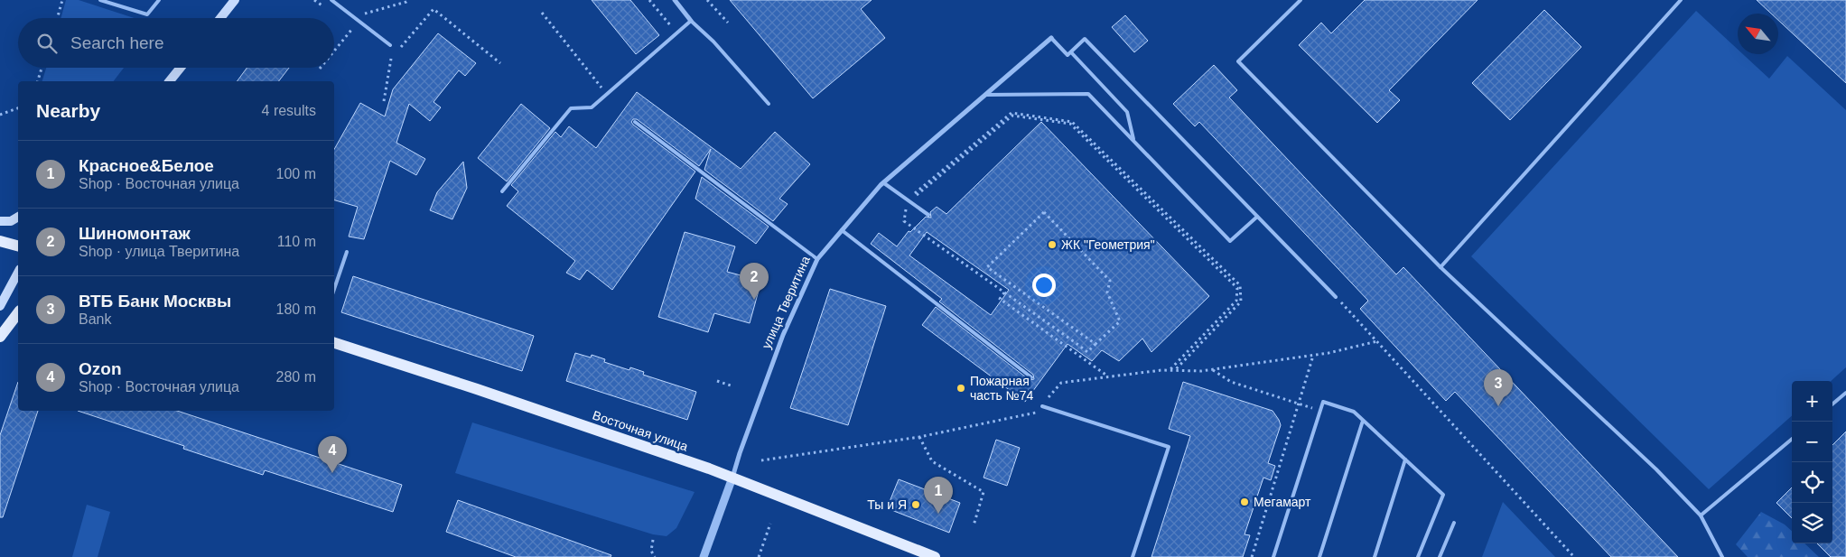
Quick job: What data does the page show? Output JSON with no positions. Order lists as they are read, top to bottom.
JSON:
{
  "streets": {
    "main road": ["Восточная улица"],
    "street": ["улица Тверитина"]
  },
  "crossings": [
    ["улица Тверитина", "Восточная улица"]
  ],
  "places": [
    "ЖК \"Геометрия\"",
    "Пожарная часть №74",
    "Мегамарт",
    "Ты и Я"
  ],
  "north": "top left",
  "page": {
    "search": "Search here",
    "heading": ["Nearby", "4 results"],
    "list": [
      {
        "mark": "1",
        "name": "Красное&Белое",
        "note": "Shop · Восточная улица",
        "value": "100 m"
      },
      {
        "mark": "2",
        "name": "Шиномонтаж",
        "note": "Shop · улица Тверитина",
        "value": "110 m"
      },
      {
        "mark": "3",
        "name": "ВТБ Банк Москвы",
        "note": "Bank",
        "value": "180 m"
      },
      {
        "mark": "4",
        "name": "Ozon",
        "note": "Shop · Восточная улица",
        "value": "280 m"
      }
    ],
    "pins": [
      "2",
      "3",
      "4",
      "1"
    ],
    "map_buttons": ["+", "−"]
  }
}
